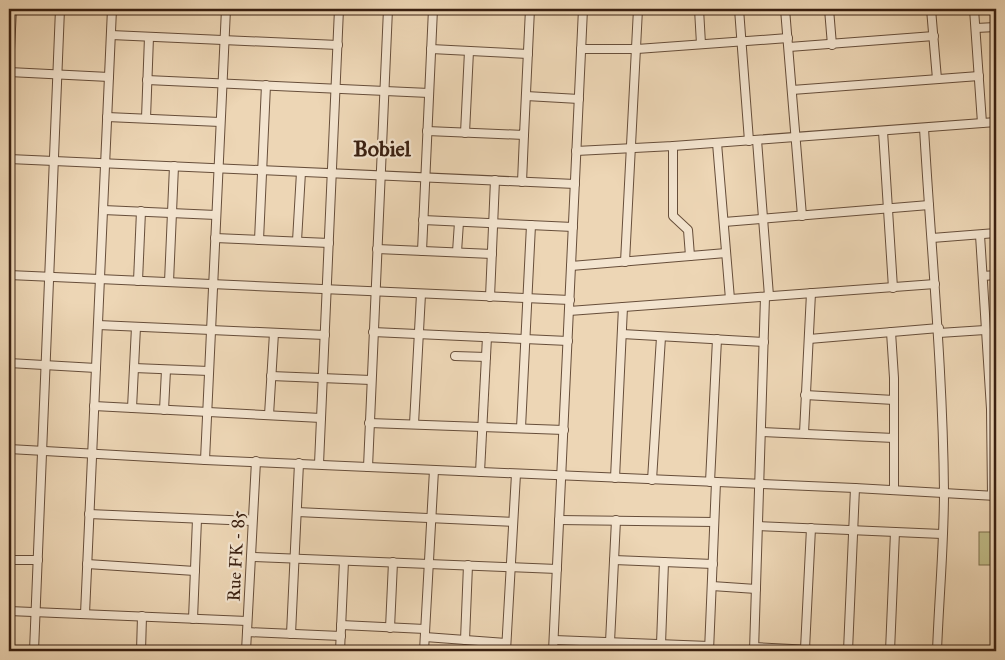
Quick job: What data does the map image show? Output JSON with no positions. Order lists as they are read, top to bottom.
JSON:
{
  "streets": {
    "street": ["Rue FK - 85"]
  },
  "districts": ["Bobiel"]
}
